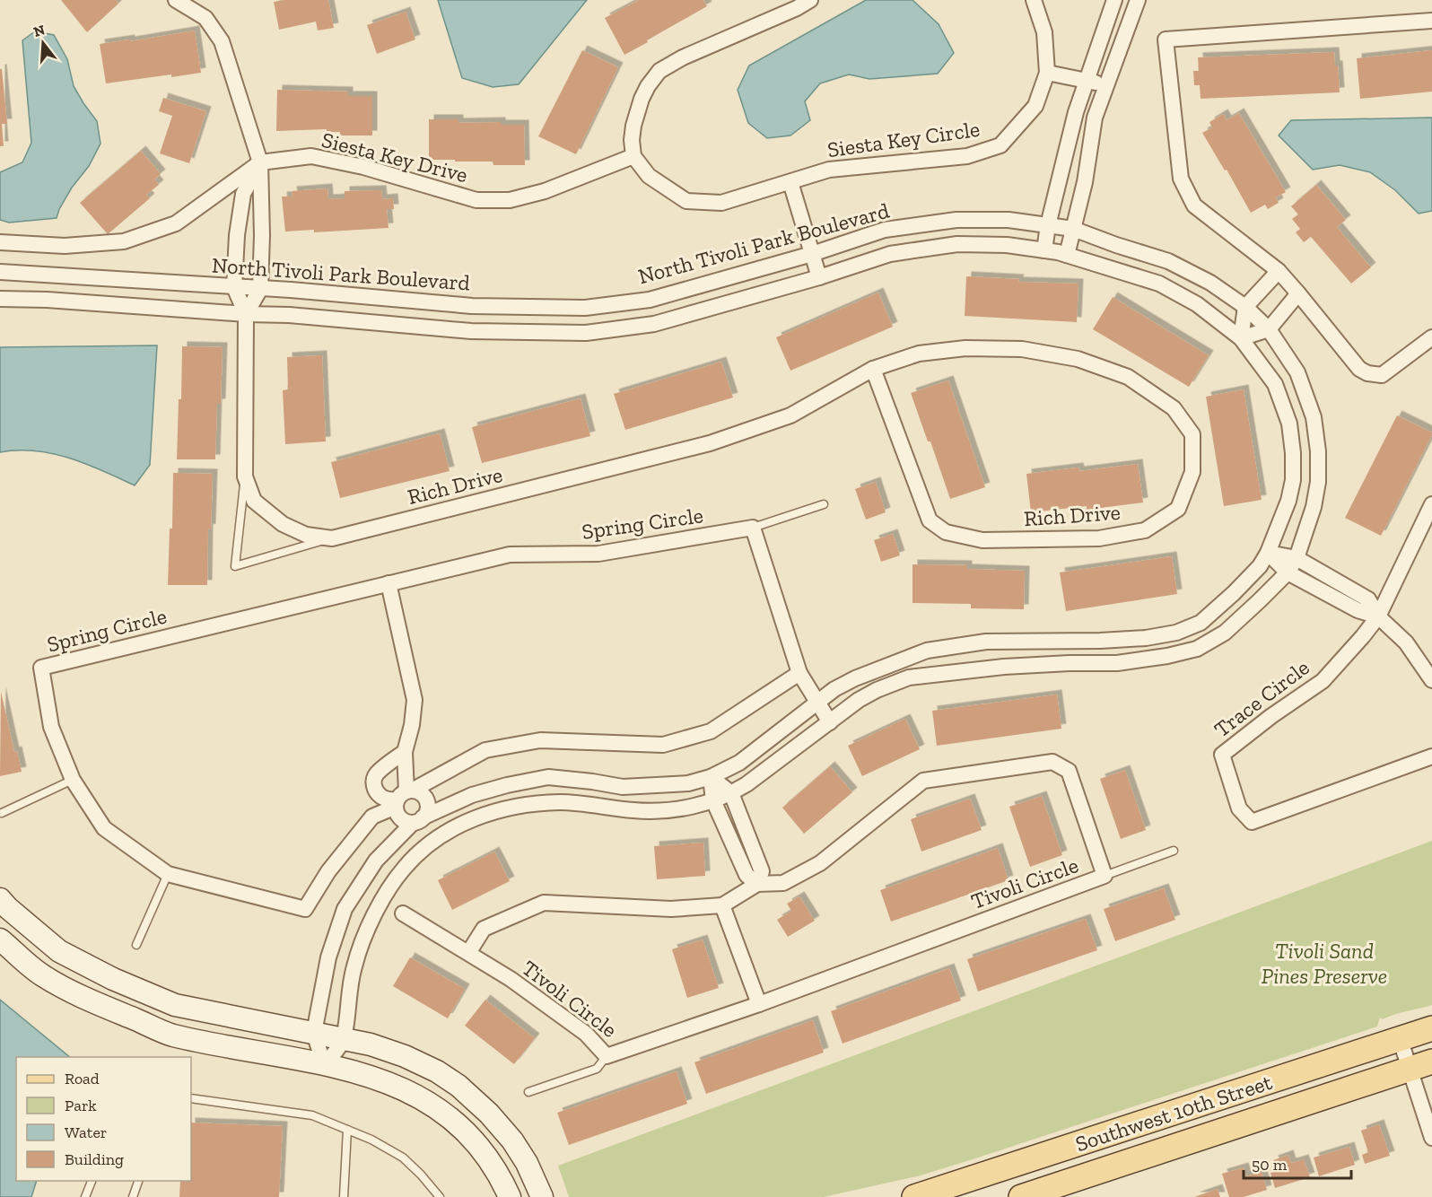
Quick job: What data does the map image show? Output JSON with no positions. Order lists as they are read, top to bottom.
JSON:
{
  "streets": {
    "main road": ["Southwest 10th Street"],
    "street": [
      "Siesta Key Circle",
      "Siesta Key Drive",
      "North Tivoli Park Boulevard",
      "Rich Drive",
      "Spring Circle",
      "Trace Circle",
      "Tivoli Circle"
    ]
  },
  "crossings": [
    ["Siesta Key Circle", "Siesta Key Drive"],
    ["North Tivoli Park Boulevard", "Rich Drive"],
    ["North Tivoli Park Boulevard", "Spring Circle"]
  ],
  "parks": ["Tivoli Sand Pines Preserve"],
  "legend": [
    "Road",
    "Park",
    "Water",
    "Building"
  ],
  "scale_bar": "50 m",
  "north": "top"
}
